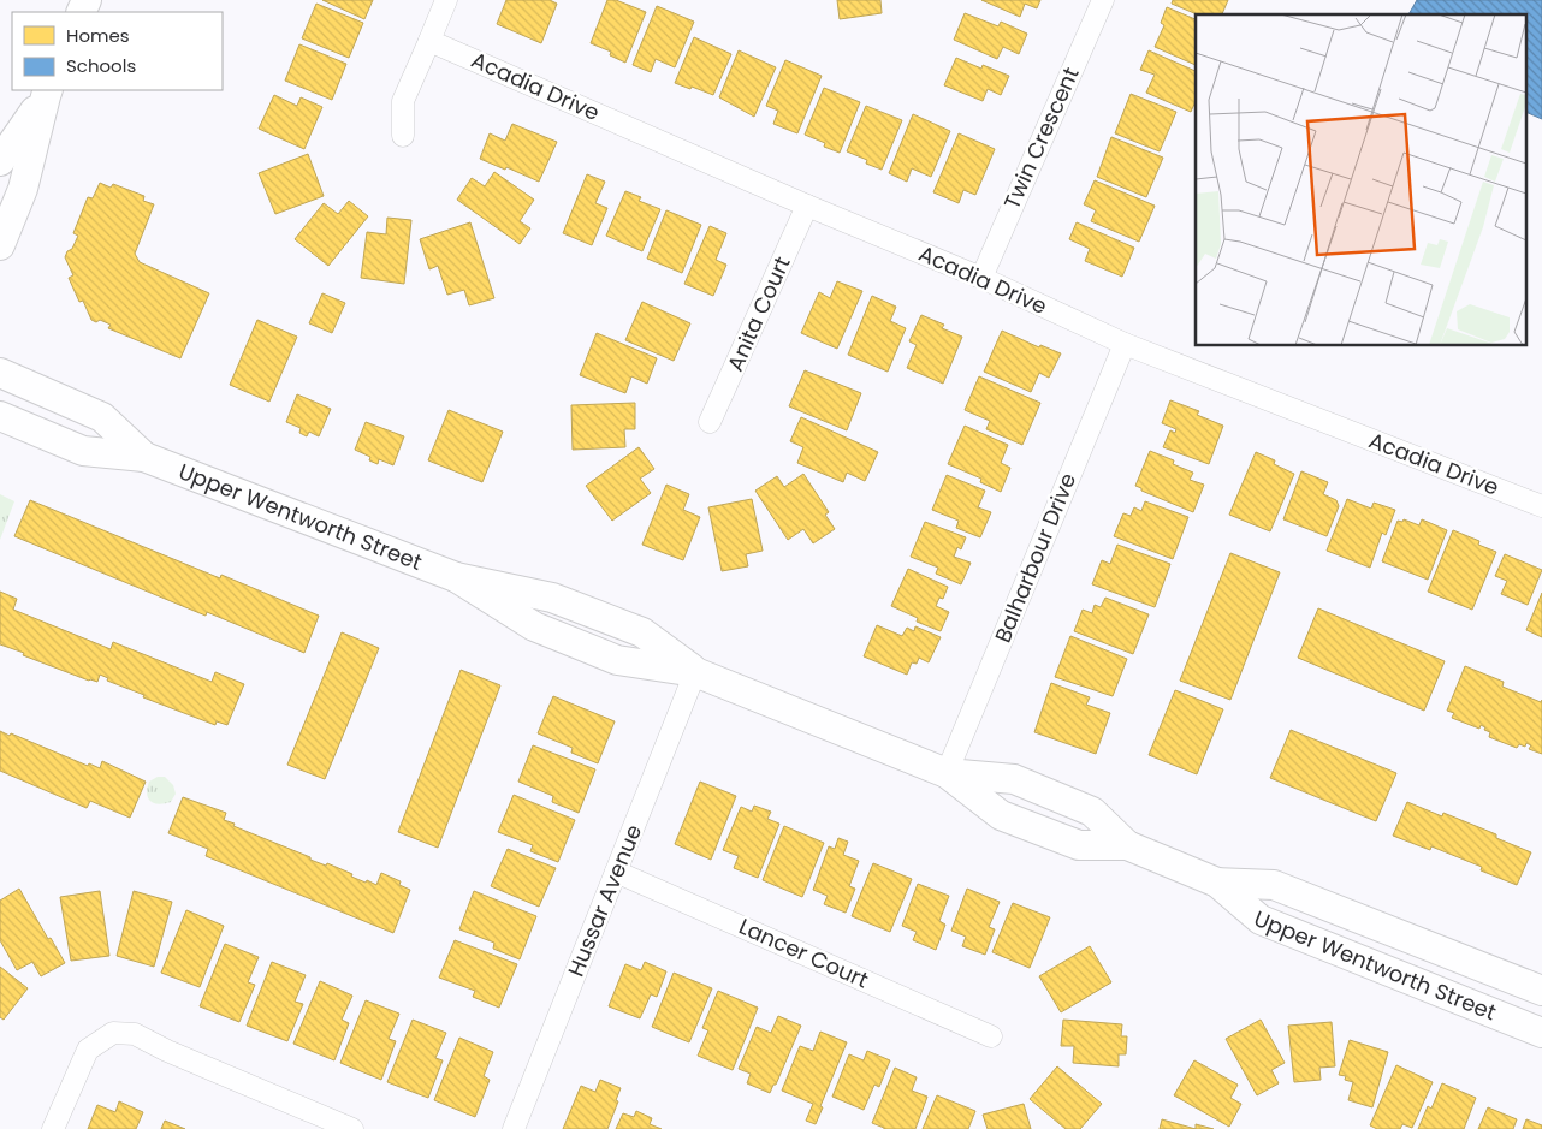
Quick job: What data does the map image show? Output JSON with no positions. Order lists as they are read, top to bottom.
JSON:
{
  "streets": {
    "main road": ["Upper Wentworth Street"],
    "street": [
      "Acadia Drive",
      "Twin Crescent",
      "Anita Court",
      "Balharbour Drive",
      "Hussar Avenue",
      "Lancer Court"
    ]
  },
  "crossings": [
    ["Acadia Drive", "Twin Crescent"],
    ["Acadia Drive", "Anita Court"],
    ["Acadia Drive", "Balharbour Drive"],
    ["Upper Wentworth Street", "Balharbour Drive"],
    ["Upper Wentworth Street", "Hussar Avenue"],
    ["Hussar Avenue", "Lancer Court"]
  ],
  "legend": ["Homes", "Schools"]
}
